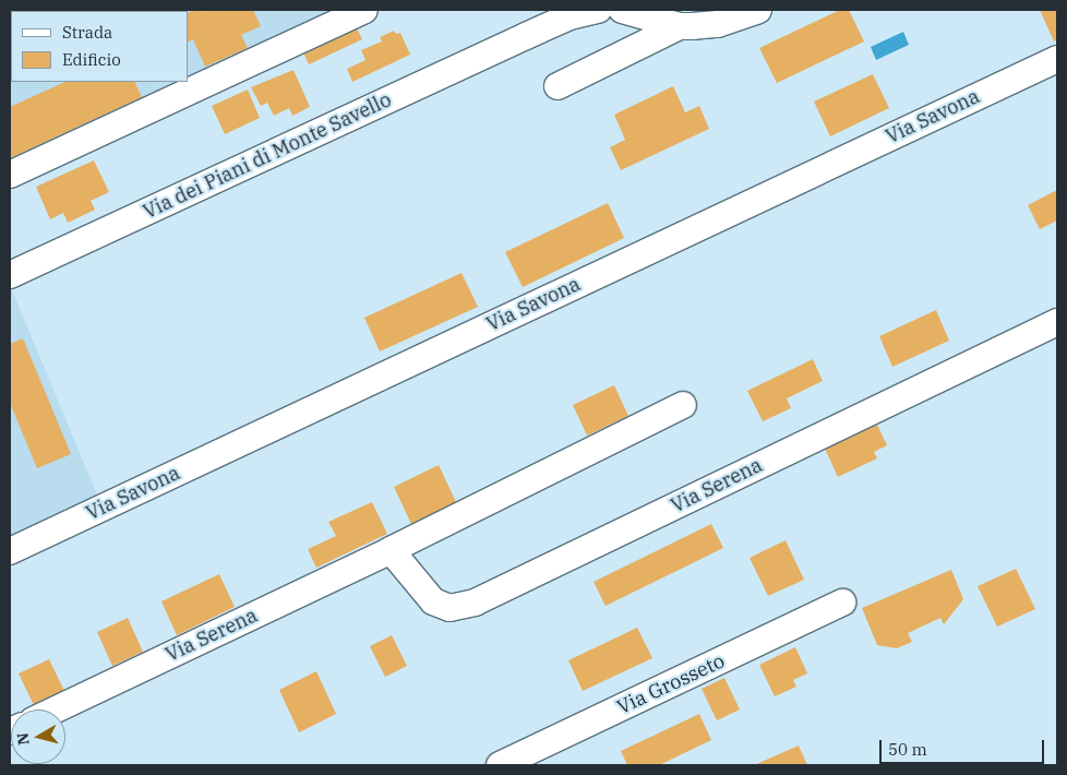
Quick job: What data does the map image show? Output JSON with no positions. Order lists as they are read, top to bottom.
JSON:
{
  "streets": {
    "street": [
      "Via Savona",
      "Via dei Piani di Monte Savello",
      "Via Serena",
      "Via Grosseto"
    ]
  },
  "legend": ["Strada", "Edificio"],
  "scale_bar": "50 m",
  "north": "left"
}
